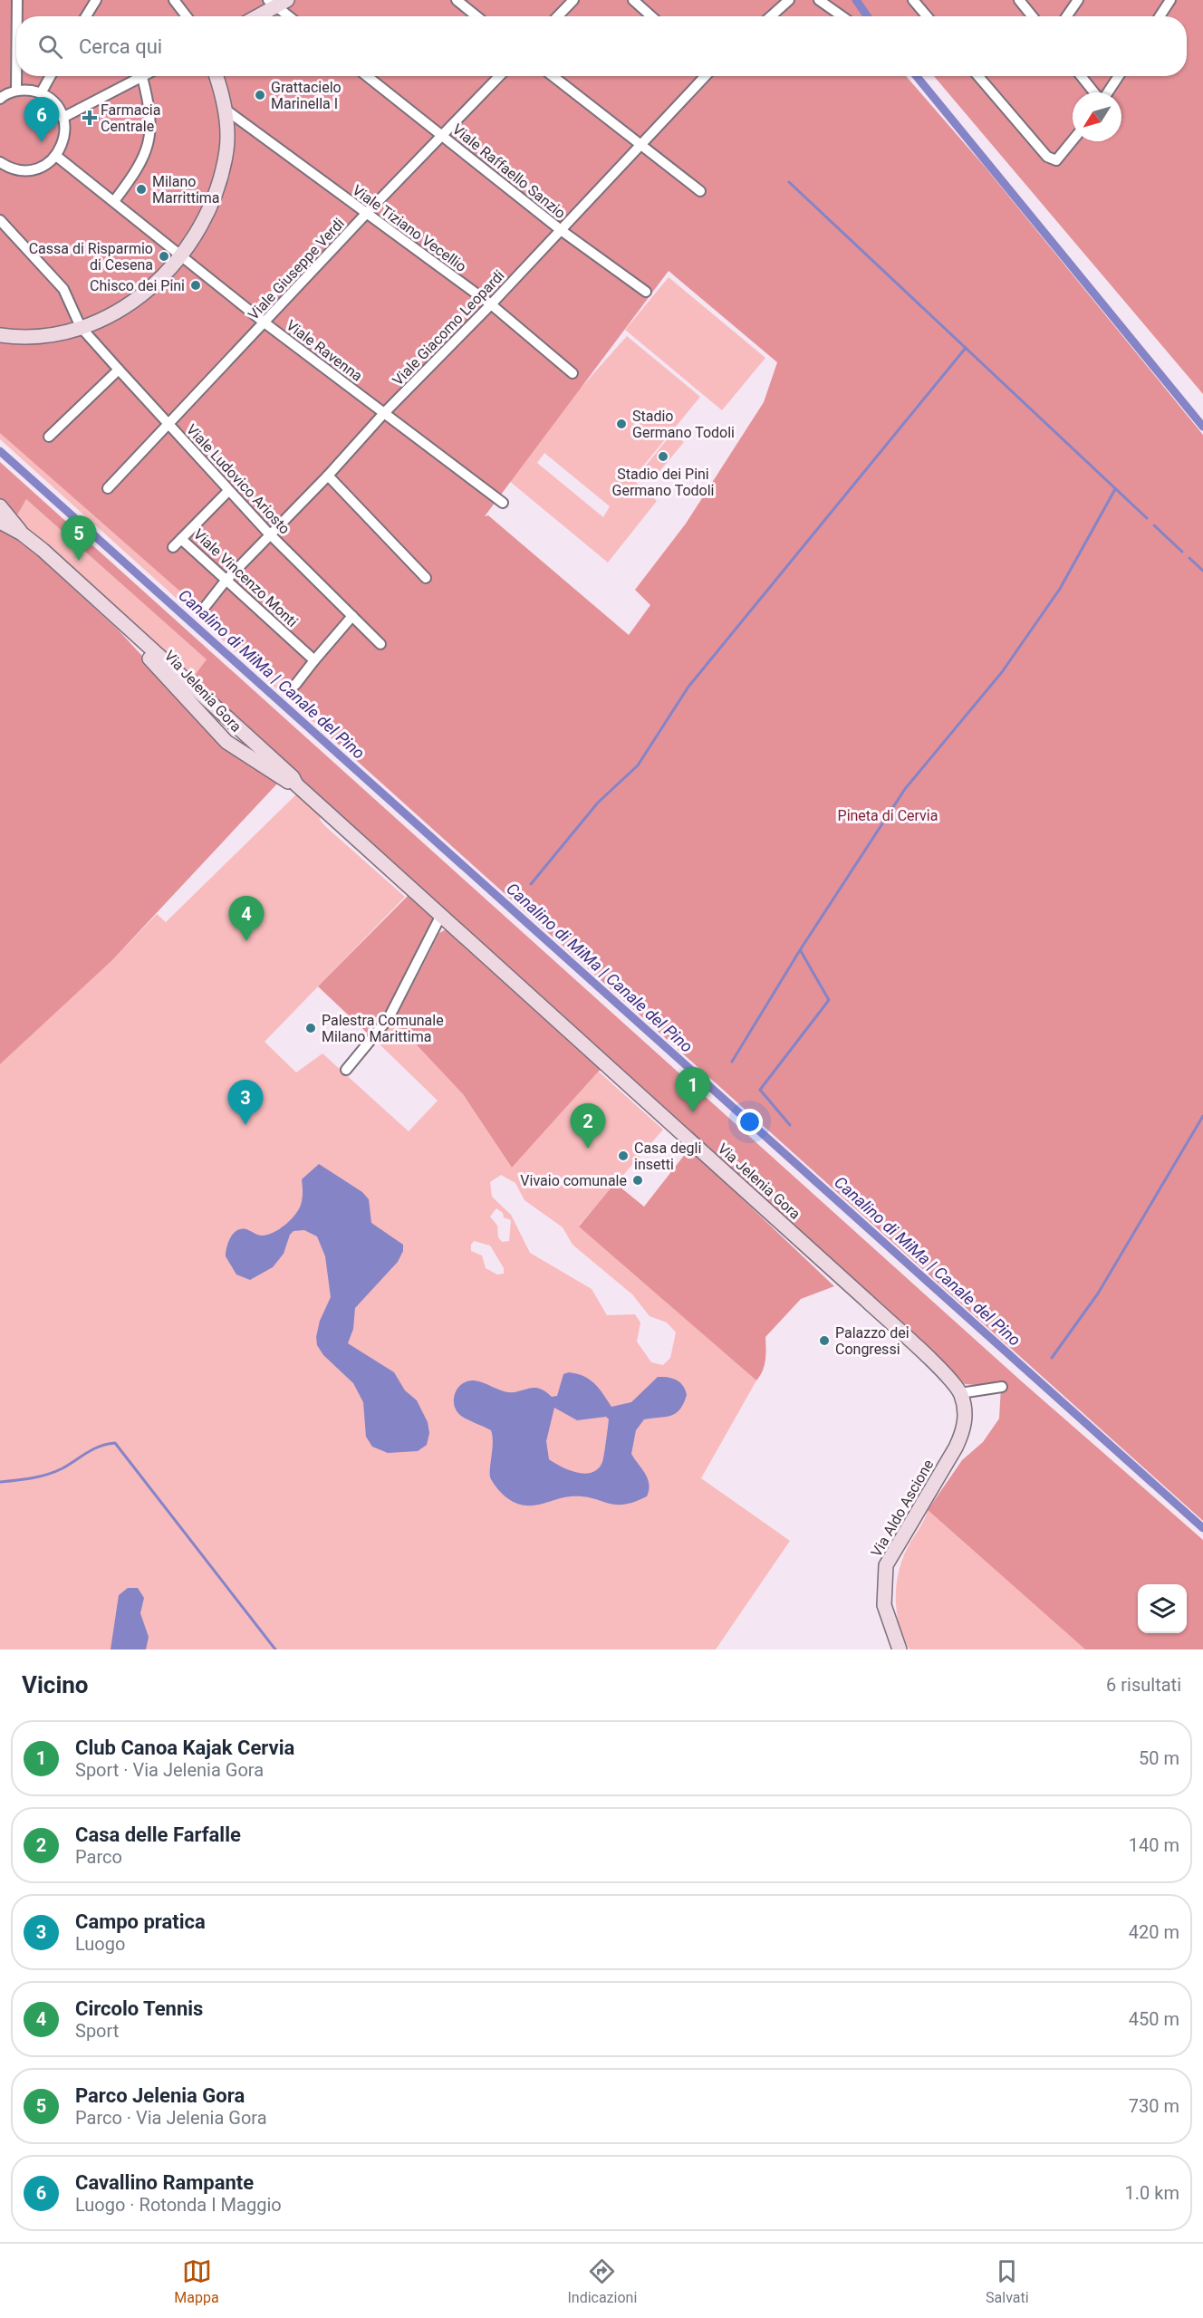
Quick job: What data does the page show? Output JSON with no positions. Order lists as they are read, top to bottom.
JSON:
{
  "streets": {
    "street": [
      "Viale Raffaello Sanzio",
      "Viale Tiziano Vecellio",
      "Viale Giuseppe Verdi",
      "Viale Giacomo Leopardi",
      "Viale Ravenna",
      "Viale Ludovico Ariosto",
      "Viale Vincenzo Monti",
      "Via Jelenia Gora",
      "Via Aldo Ascione"
    ]
  },
  "crossings": [
    ["Viale Raffaello Sanzio", "Viale Giuseppe Verdi"],
    ["Viale Raffaello Sanzio", "Viale Giacomo Leopardi"],
    ["Viale Tiziano Vecellio", "Viale Giuseppe Verdi"],
    ["Viale Tiziano Vecellio", "Viale Giacomo Leopardi"],
    ["Viale Giuseppe Verdi", "Viale Ravenna"],
    ["Viale Giuseppe Verdi", "Viale Ludovico Ariosto"],
    ["Viale Giacomo Leopardi", "Viale Ravenna"],
    ["Viale Giacomo Leopardi", "Viale Ludovico Ariosto"],
    ["Viale Giacomo Leopardi", "Viale Vincenzo Monti"],
    ["Viale Ludovico Ariosto", "Viale Vincenzo Monti"],
    ["Via Jelenia Gora", "Via Aldo Ascione"]
  ],
  "water": ["Canalino di MiMa | Canale del Pino"],
  "parks": ["Pineta di Cervia"],
  "places": {
    "other": [
      "Grattacielo Marinella I",
      "Milano Marrittima",
      "Cassa di Risparmio di Cesena",
      "Chisco dei Pini",
      "Stadio Germano Todoli",
      "Stadio dei Pini Germano Todoli",
      "Palestra Comunale Milano Marittima",
      "Casa degli insetti",
      "Vivaio comunale",
      "Palazzo dei Congressi"
    ],
    "health": ["Farmacia Centrale"]
  },
  "north": "bottom left",
  "page": {
    "search": "Cerca qui",
    "pins": [
      "6",
      "5",
      "4",
      "1",
      "3",
      "2"
    ],
    "heading": ["Vicino", "6 risultati"],
    "list": [
      {
        "mark": "1",
        "name": "Club Canoa Kajak Cervia",
        "note": "Sport · Via Jelenia Gora",
        "value": "50 m"
      },
      {
        "mark": "2",
        "name": "Casa delle Farfalle",
        "note": "Parco",
        "value": "140 m"
      },
      {
        "mark": "3",
        "name": "Campo pratica",
        "note": "Luogo",
        "value": "420 m"
      },
      {
        "mark": "4",
        "name": "Circolo Tennis",
        "note": "Sport",
        "value": "450 m"
      },
      {
        "mark": "5",
        "name": "Parco Jelenia Gora",
        "note": "Parco · Via Jelenia Gora",
        "value": "730 m"
      },
      {
        "mark": "6",
        "name": "Cavallino Rampante",
        "note": "Luogo · Rotonda I Maggio",
        "value": "1.0 km"
      }
    ],
    "nav": ["Mappa", "Indicazioni", "Salvati"]
  }
}
